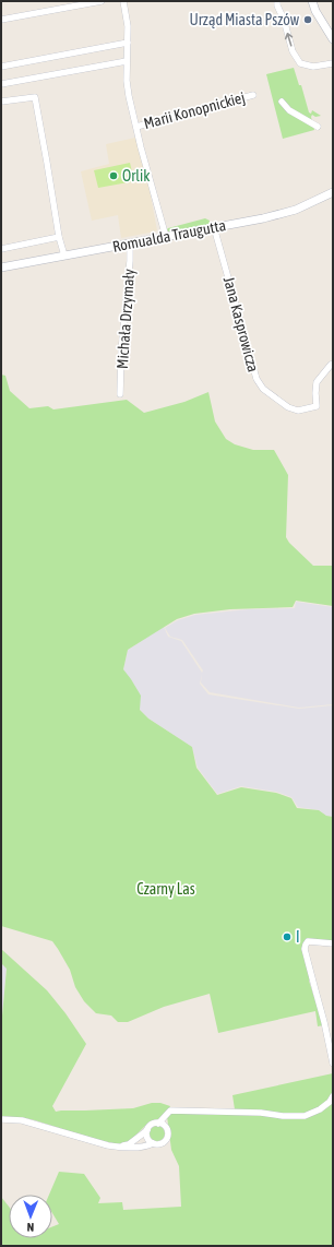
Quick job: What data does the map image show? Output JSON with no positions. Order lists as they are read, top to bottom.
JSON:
{
  "streets": {
    "street": [
      "Marii Konopnickiej",
      "Romualda Traugutta",
      "Michała Drzymały",
      "Jana Kasprowicza"
    ]
  },
  "crossings": [
    ["Marii Konopnickiej", "Romualda Traugutta"],
    ["Romualda Traugutta", "Michała Drzymały"],
    ["Romualda Traugutta", "Jana Kasprowicza"]
  ],
  "parks": ["Czarny Las"],
  "places": ["Urząd Miasta Pszów", "Orlik", "I"],
  "north": "bottom"
}
